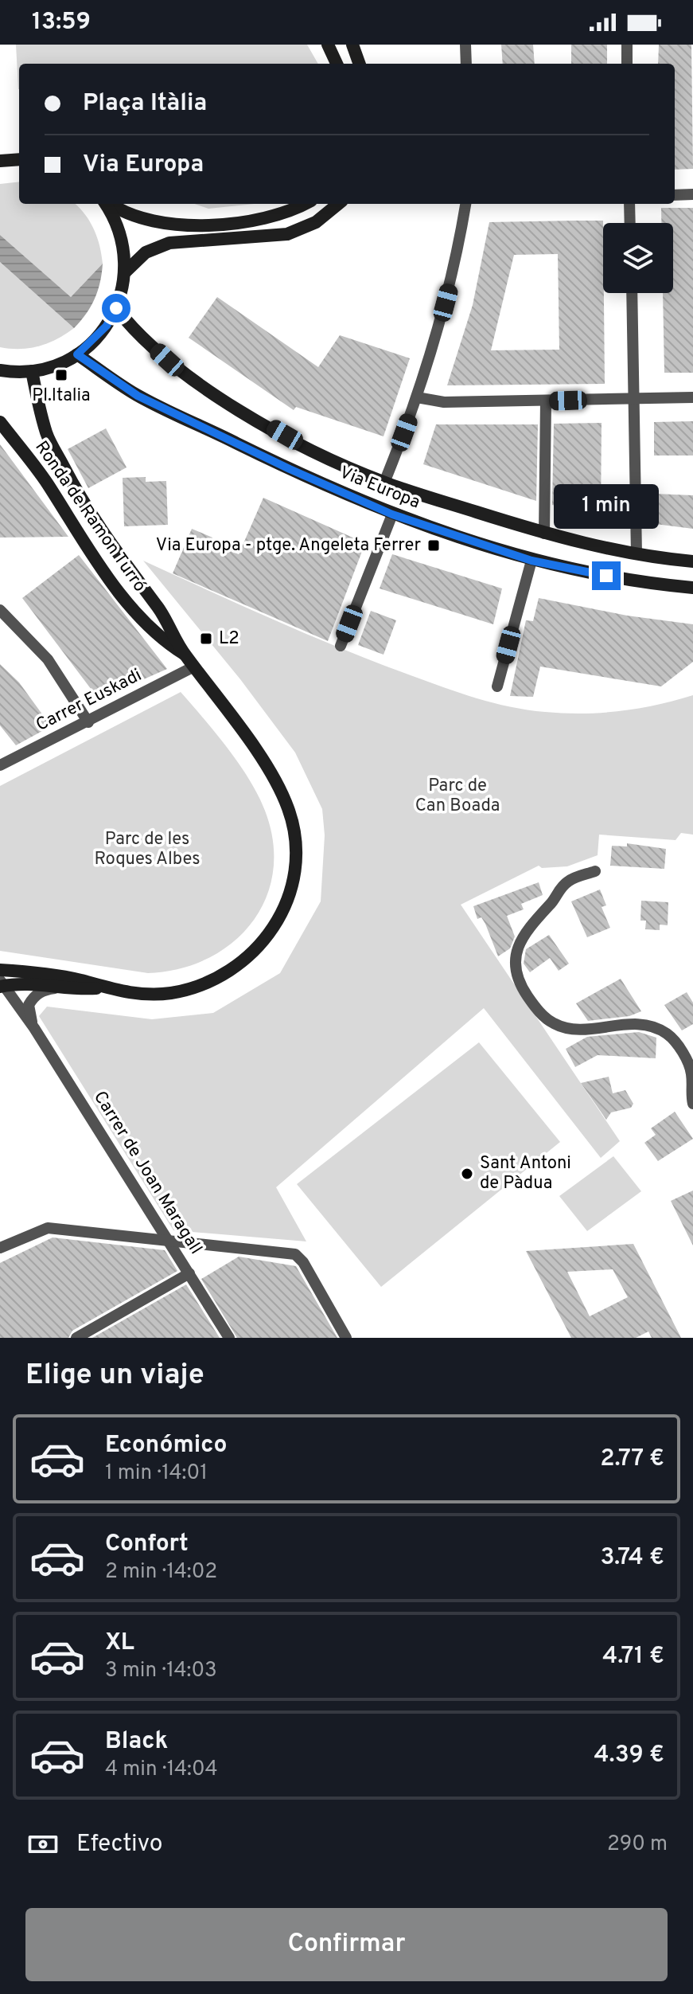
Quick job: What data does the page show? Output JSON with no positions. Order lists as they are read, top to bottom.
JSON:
{
  "streets": {
    "street": [
      "Via Europa",
      "Ronda de Ramon Turró",
      "Carrer Euskadi",
      "Carrer de Joan Maragall"
    ]
  },
  "crossings": [
    ["Ronda de Ramon Turró", "Carrer Euskadi"]
  ],
  "parks": ["Parc de Can Boada", "Parc de les Roques Albes"],
  "places": {
    "transit": ["Pl.Italia", "Via Europa - ptge. Angeleta Ferrer", "L2"],
    "other": ["Sant Antoni de Pàdua"]
  },
  "page": {
    "status": "13:59",
    "banner": ["Plaça Itàlia", "Via Europa"],
    "bubble": "1 min",
    "heading": "Elige un viaje",
    "list": [
      {
        "name": "Económico",
        "note": "1 min · 14:01",
        "value": "2.77 €"
      },
      {
        "name": "Confort",
        "note": "2 min · 14:02",
        "value": "3.74 €"
      },
      {
        "name": "XL",
        "note": "3 min · 14:03",
        "value": "4.71 €"
      },
      {
        "name": "Black",
        "note": "4 min · 14:04",
        "value": "4.39 €"
      }
    ],
    "pay": ["Efectivo", "290 m"],
    "buttons": "Confirmar"
  }
}
